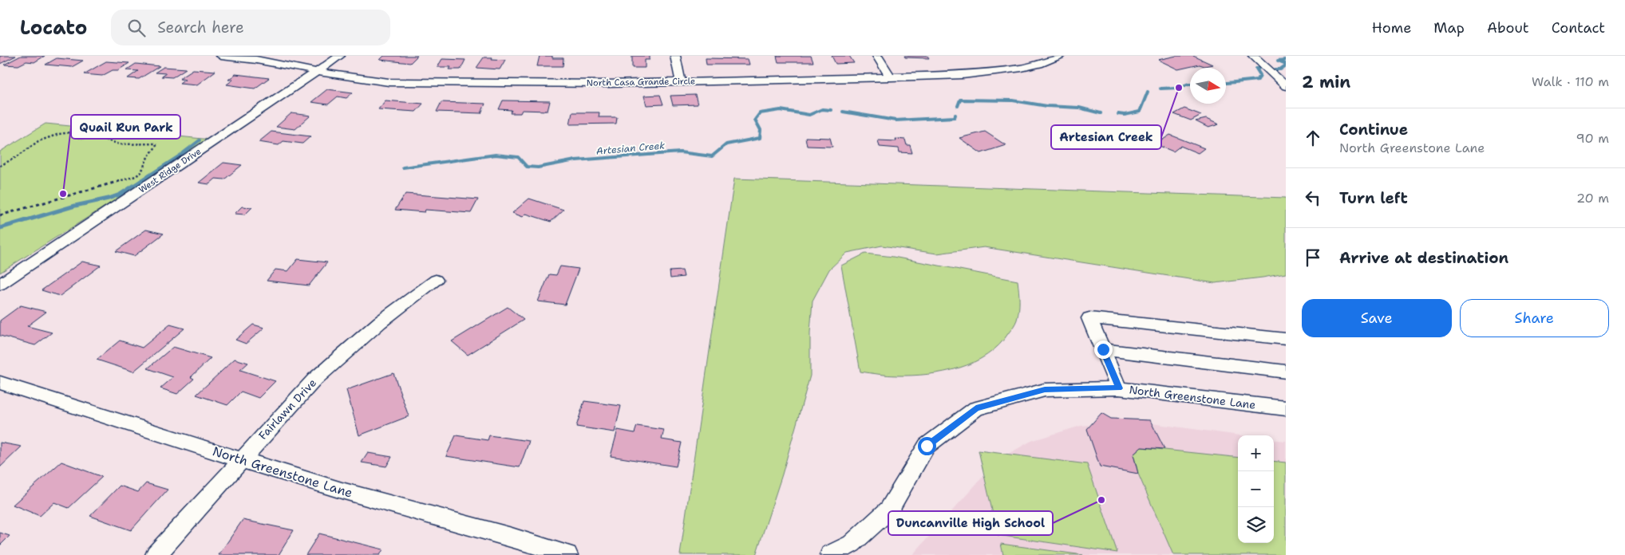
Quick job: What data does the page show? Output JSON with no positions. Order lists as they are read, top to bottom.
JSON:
{
  "streets": {
    "street": [
      "North Casa Grande Circle",
      "West Ridge Drive",
      "North Greenstone Lane",
      "Fairlawn Drive"
    ]
  },
  "crossings": [
    ["North Casa Grande Circle", "West Ridge Drive"],
    ["North Greenstone Lane", "Fairlawn Drive"]
  ],
  "water": ["Artesian Creek"],
  "places": ["Artesian Creek", "Quail Run Park", "Duncanville High School"],
  "north": "right",
  "page": {
    "header": "Locato",
    "search": "Search here",
    "nav": [
      "Home",
      "Map",
      "About",
      "Contact"
    ],
    "heading": ["2 min", "Walk · 110 m"],
    "list": [
      ["Continue", "North Greenstone Lane", "90 m"],
      ["Turn left", "20 m"],
      "Arrive at destination"
    ],
    "buttons": ["Save", "Share"],
    "map_buttons": ["+", "−"]
  }
}
